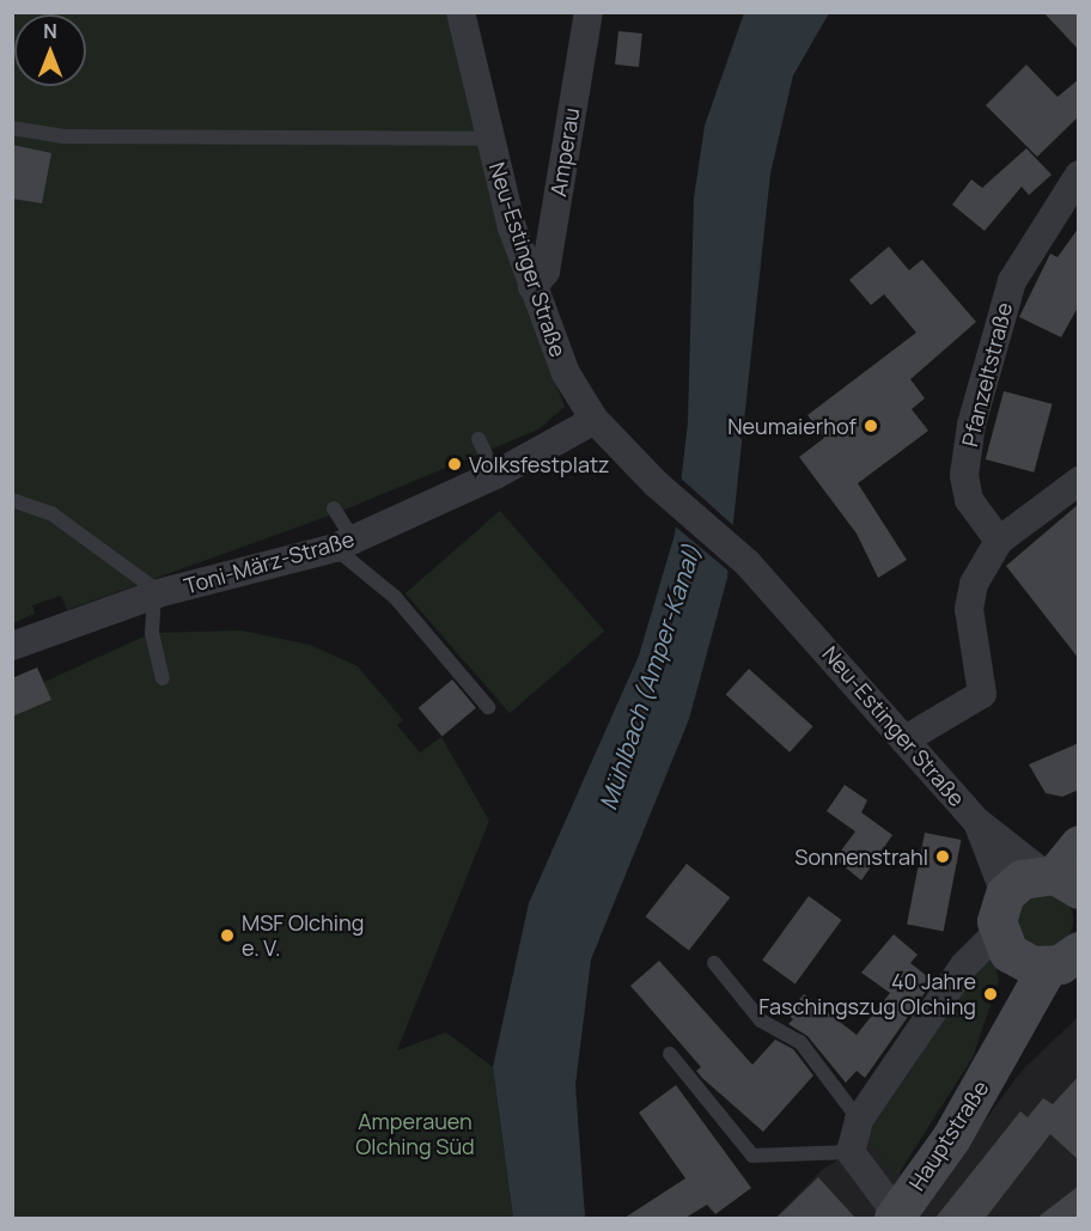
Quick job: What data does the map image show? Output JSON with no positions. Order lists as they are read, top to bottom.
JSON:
{
  "streets": {
    "street": [
      "Amperau",
      "Neu-Estinger Straße",
      "Pfanzeltstraße",
      "Toni-März-Straße",
      "Hauptstraße"
    ]
  },
  "crossings": [
    ["Amperau", "Neu-Estinger Straße"],
    ["Neu-Estinger Straße", "Toni-März-Straße"],
    ["Neu-Estinger Straße", "Hauptstraße"]
  ],
  "water": ["Mühlbach (Amper-Kanal)"],
  "parks": ["Amperauen Olching Süd"],
  "places": [
    "Neumaierhof",
    "Volksfestplatz",
    "Sonnenstrahl",
    "MSF Olching e. V.",
    "40 Jahre Faschingszug Olching"
  ],
  "north": "top"
}
